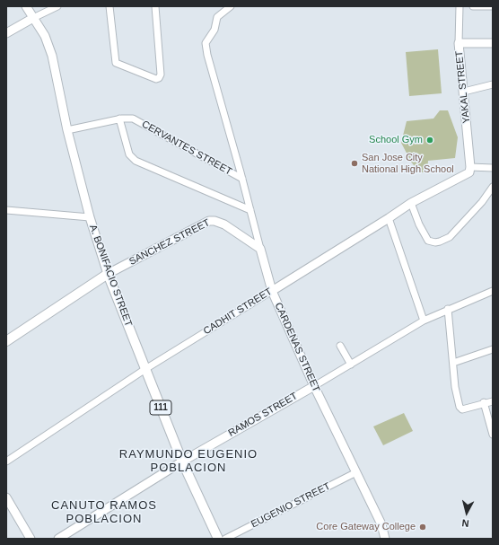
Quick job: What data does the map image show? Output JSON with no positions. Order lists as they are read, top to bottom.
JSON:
{
  "streets": {
    "main road": ["SANCHEZ STREET", "A. BONIFACIO STREET", "111"],
    "street": [
      "YAKAL STREET",
      "CERVANTES STREET",
      "CADHIT STREET",
      "CARDENAS STREET",
      "RAMOS STREET",
      "EUGENIO STREET"
    ]
  },
  "crossings": [
    ["YAKAL STREET", "CADHIT STREET"],
    ["CERVANTES STREET", "A. BONIFACIO STREET"],
    ["CERVANTES STREET", "CARDENAS STREET"],
    ["SANCHEZ STREET", "A. BONIFACIO STREET"],
    ["SANCHEZ STREET", "CARDENAS STREET"],
    ["A. BONIFACIO STREET", "CADHIT STREET"],
    ["A. BONIFACIO STREET", "RAMOS STREET"],
    ["CADHIT STREET", "CARDENAS STREET"],
    ["CARDENAS STREET", "RAMOS STREET"],
    ["CARDENAS STREET", "EUGENIO STREET"]
  ],
  "districts": ["RAYMUNDO EUGENIO POBLACION", "CANUTO RAMOS POBLACION"],
  "places": ["School Gym", "San Jose City National High School", "Core Gateway College"],
  "north": "bottom"
}
